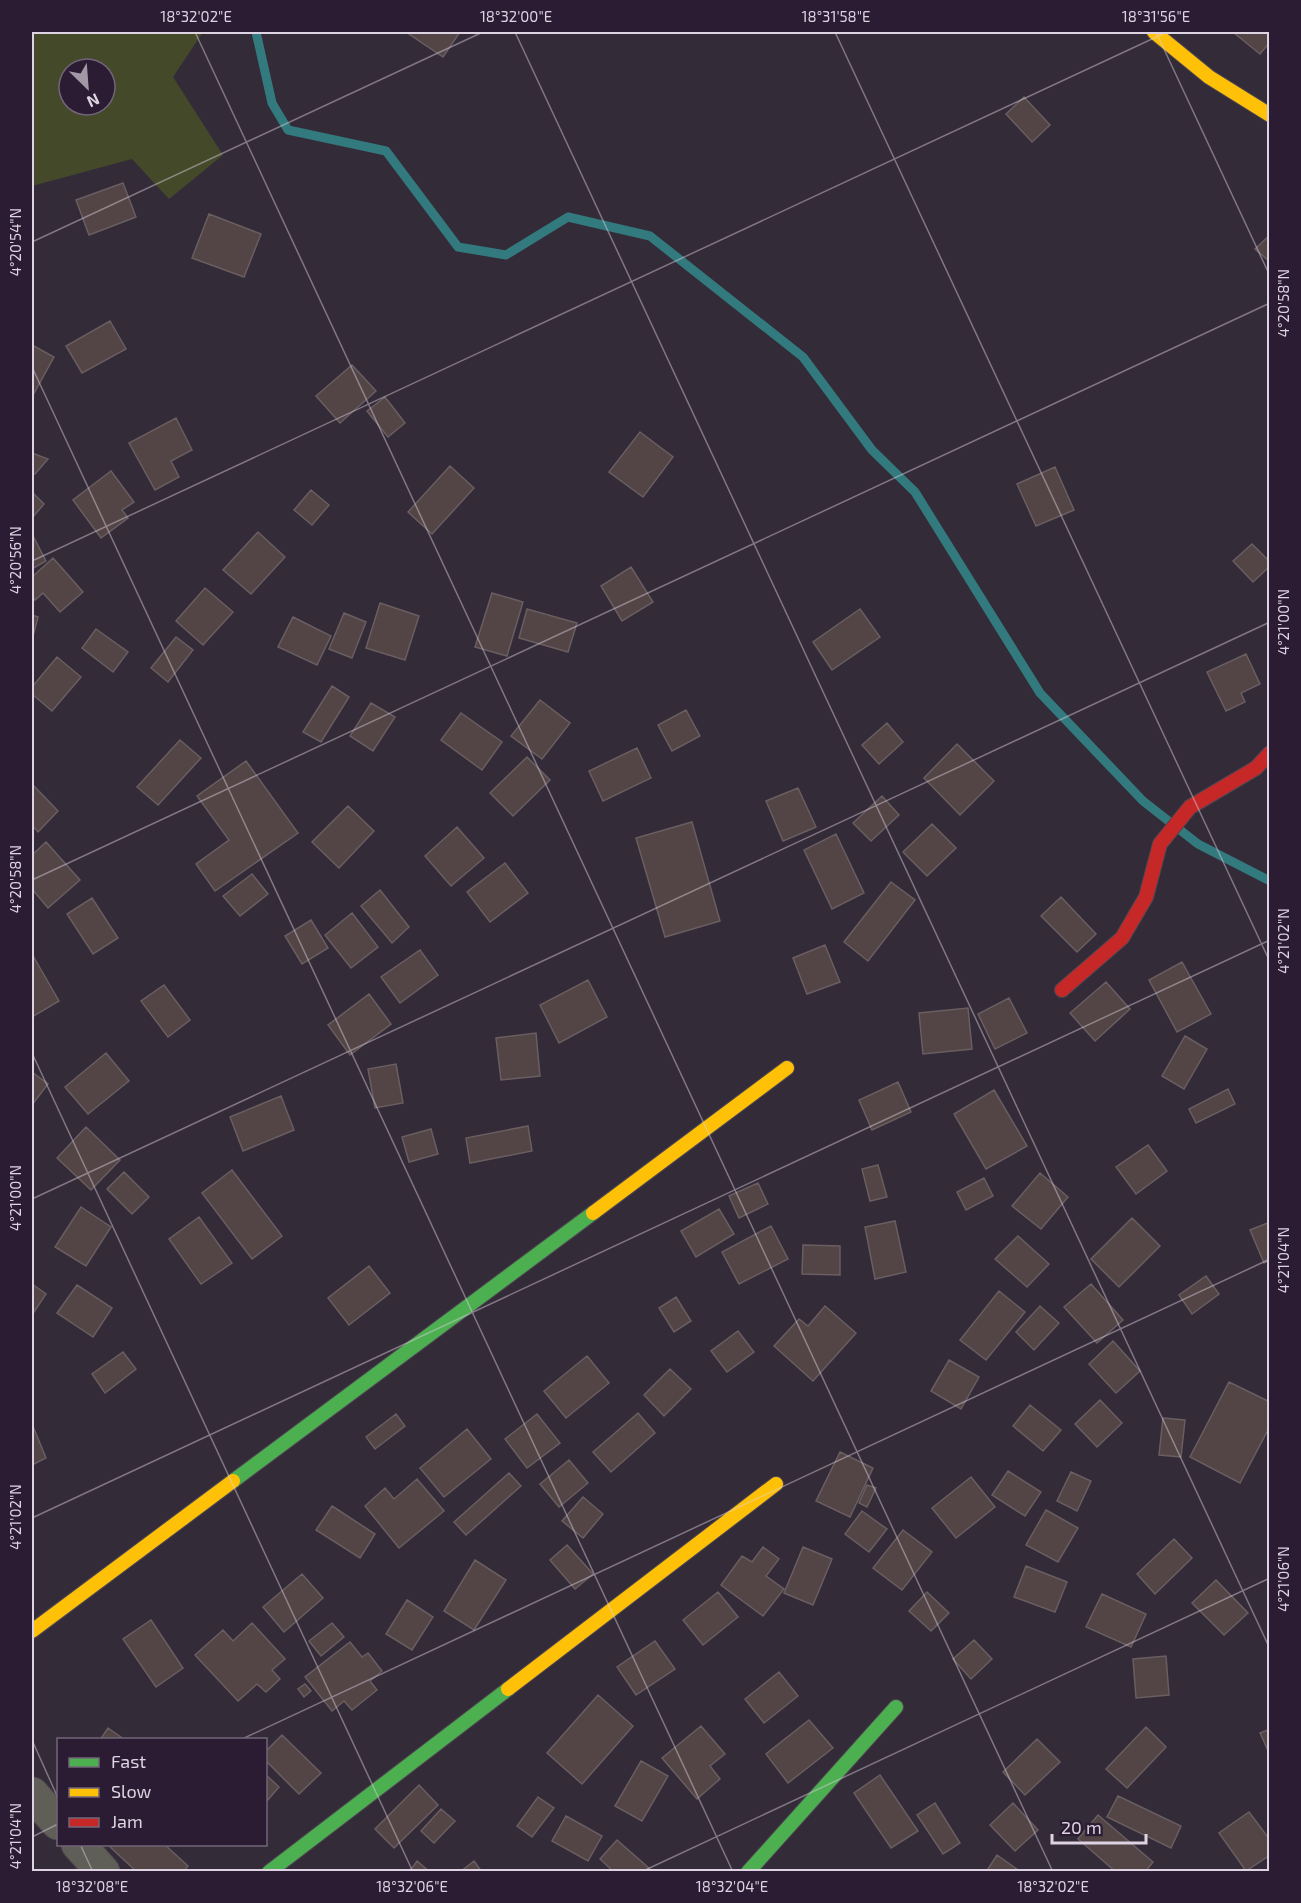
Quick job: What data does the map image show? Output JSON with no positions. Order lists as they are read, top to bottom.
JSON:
{
  "legend": ["Fast", "Slow", "Jam"],
  "scale_bar": "20 m",
  "north": "bottom right",
  "coordinates": [
    "18°32'02\"E",
    "18°32'00\"E",
    "18°31'58\"E",
    "18°31'56\"E",
    "4°20'54\"N",
    "4°20'58\"N",
    "4°20'56\"N",
    "4°21'00\"N",
    "4°21'02\"N",
    "4°21'04\"N",
    "4°21'06\"N",
    "18°32'08\"E",
    "18°32'06\"E",
    "18°32'04\"E"
  ]
}
